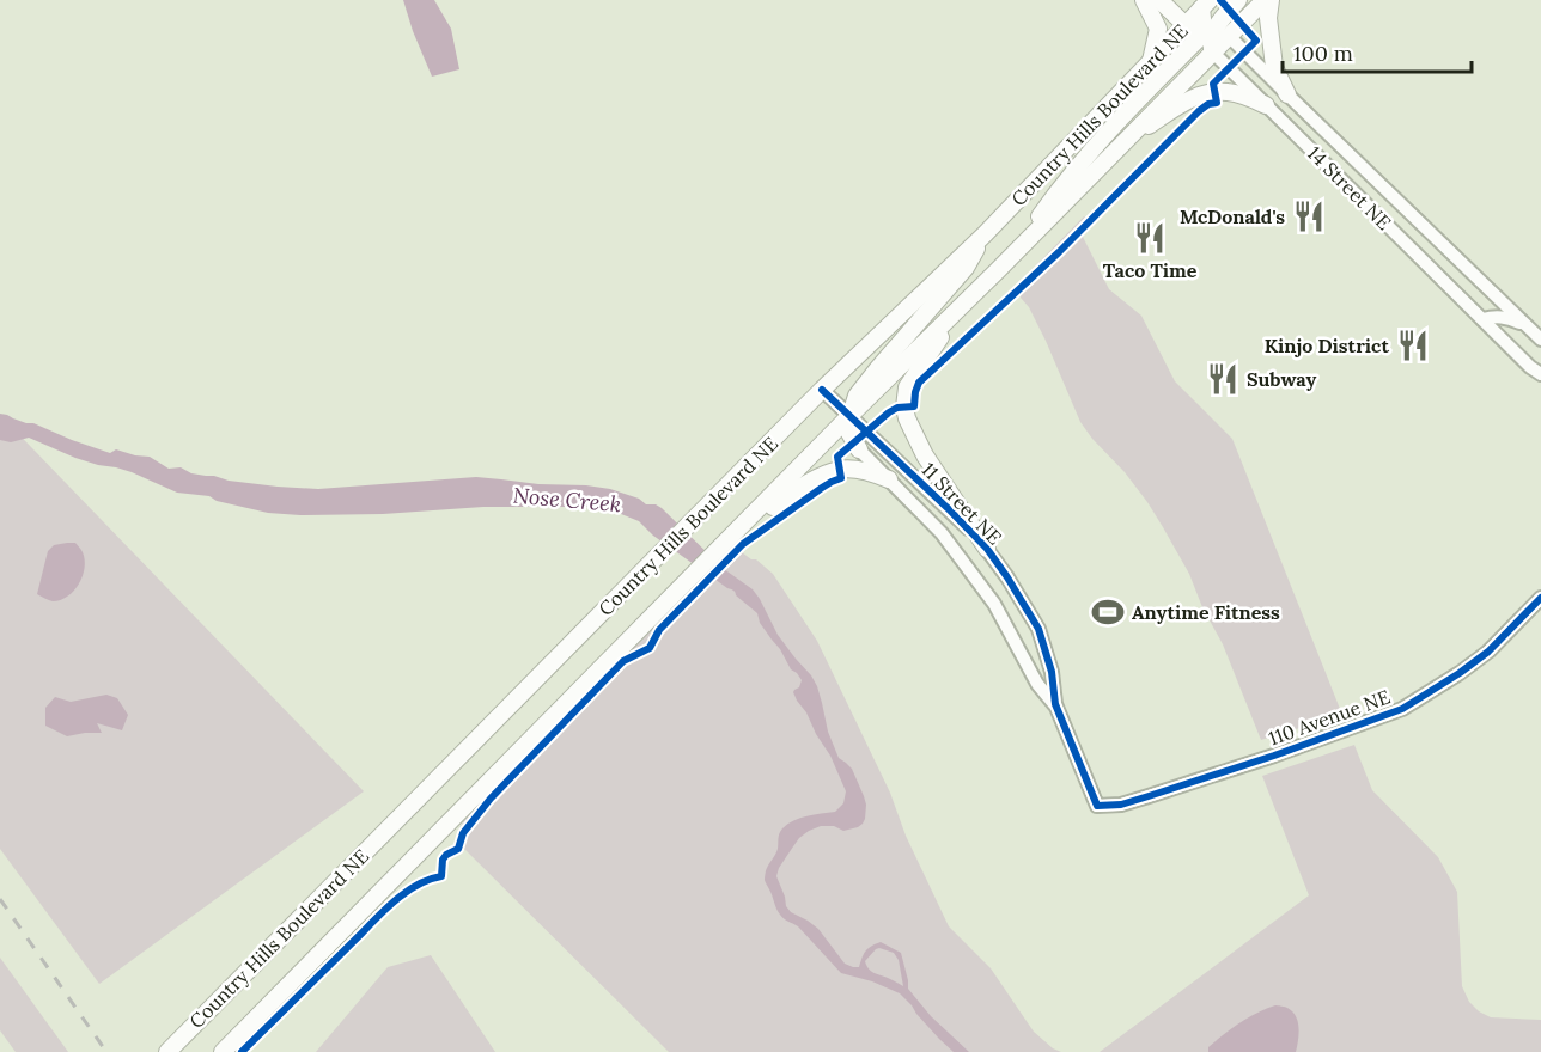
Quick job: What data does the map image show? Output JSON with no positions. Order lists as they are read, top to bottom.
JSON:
{
  "streets": {
    "main road": ["Country Hills Boulevard NE", "14 Street NE"],
    "street": ["11 Street NE", "110 Avenue NE"]
  },
  "crossings": [
    ["Country Hills Boulevard NE", "14 Street NE"],
    ["Country Hills Boulevard NE", "11 Street NE"],
    ["11 Street NE", "110 Avenue NE"]
  ],
  "water": ["Nose Creek"],
  "places": {
    "restaurant": [
      "McDonald's",
      "Taco Time",
      "Kinjo District",
      "Subway"
    ],
    "sports": ["Anytime Fitness"]
  },
  "scale_bar": "100 m"
}
